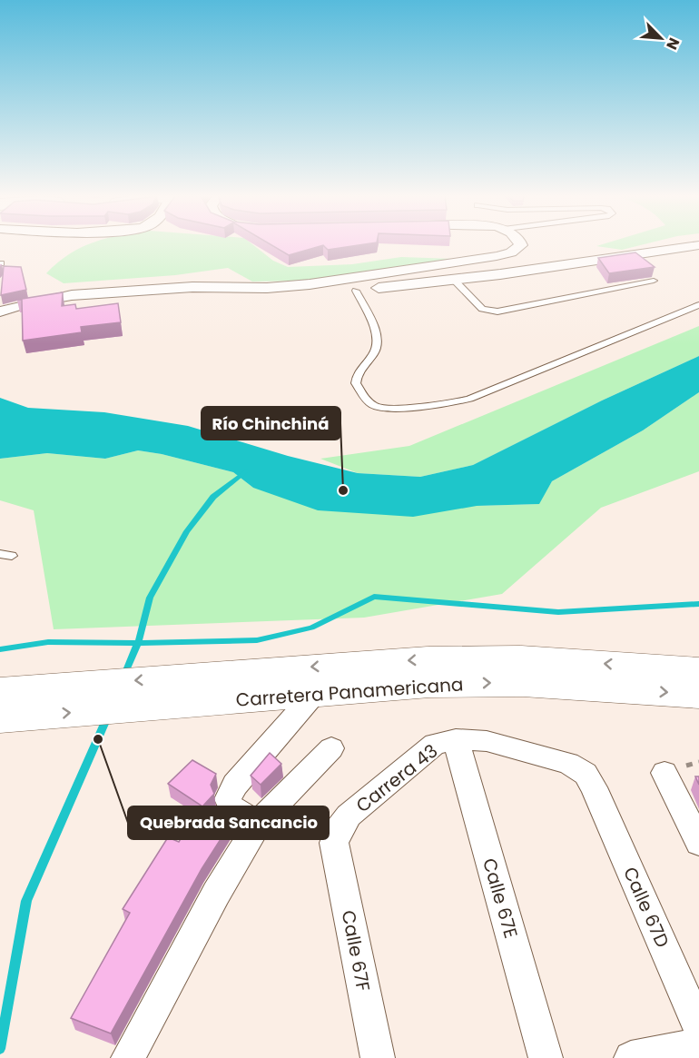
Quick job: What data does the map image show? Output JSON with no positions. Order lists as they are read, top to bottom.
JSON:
{
  "streets": {
    "main road": ["Carretera Panamericana"],
    "street": [
      "Carrera 43",
      "Calle 67E",
      "Calle 67D",
      "Calle 67F"
    ]
  },
  "crossings": [
    ["Carrera 43", "Calle 67E"],
    ["Carrera 43", "Calle 67D"],
    ["Carrera 43", "Calle 67F"]
  ],
  "places": ["Río Chinchiná", "Quebrada Sancancio"],
  "north": "bottom right"
}
